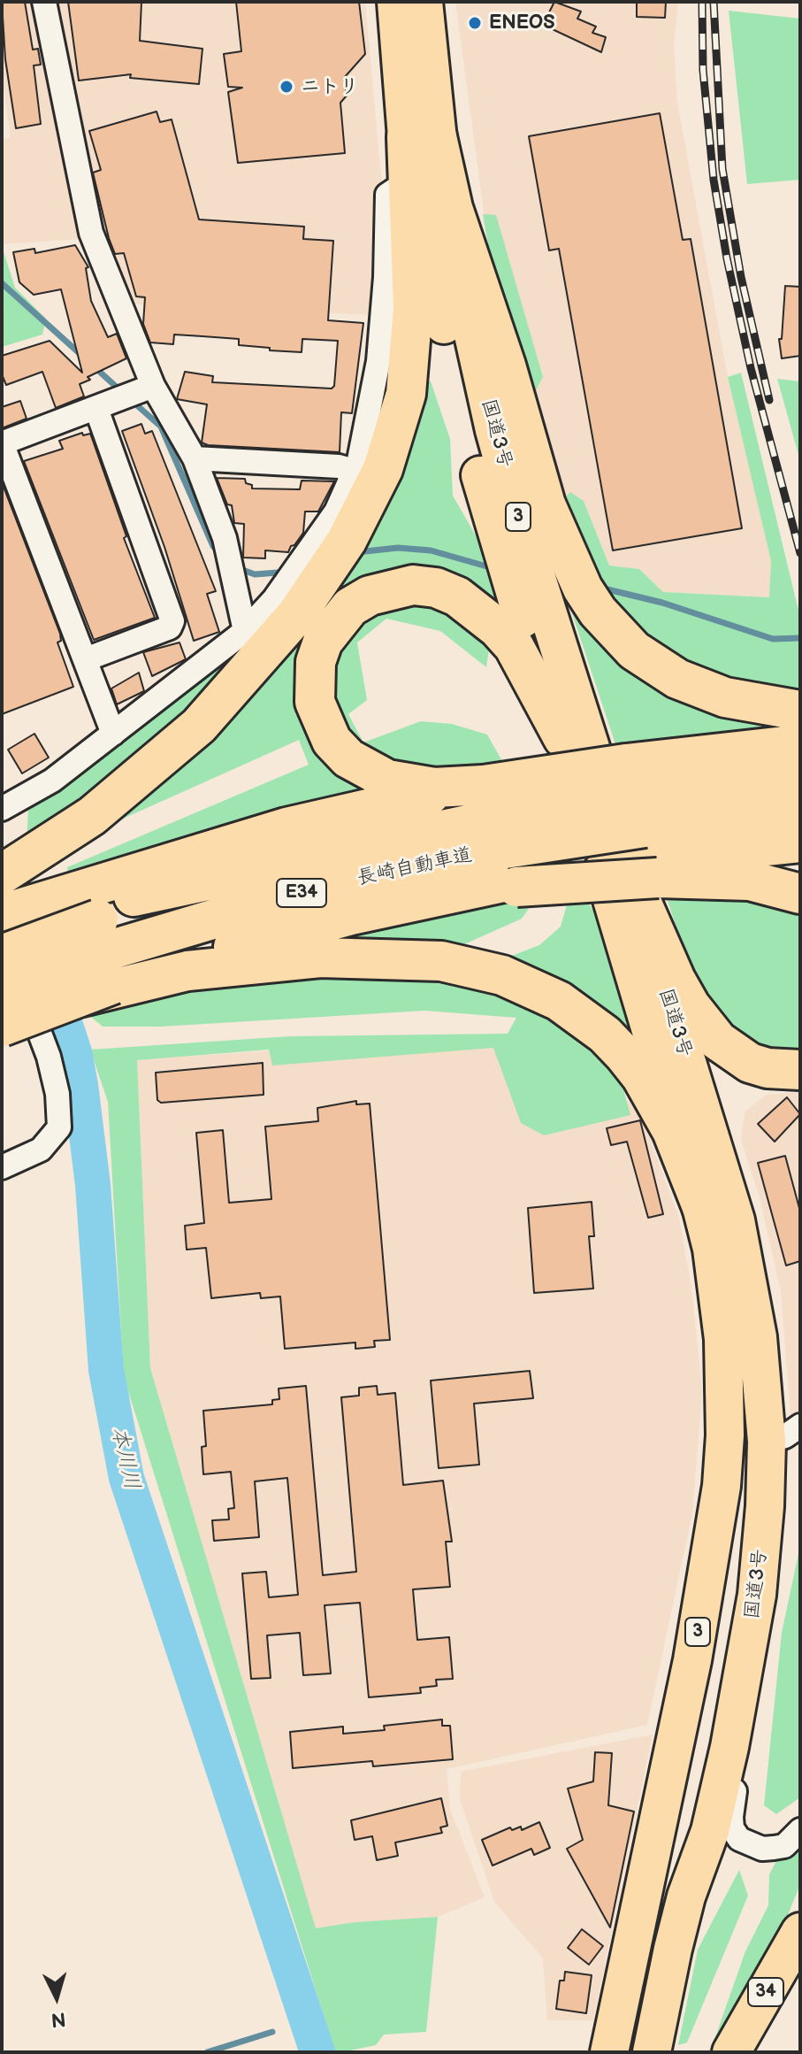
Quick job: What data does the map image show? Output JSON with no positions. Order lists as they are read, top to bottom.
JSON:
{
  "streets": {
    "highway": [
      "国道3号",
      "3",
      "長崎自動車道",
      "E34",
      "34"
    ]
  },
  "crossings": [
    ["国道3号", "長崎自動車道"]
  ],
  "water": ["本川川"],
  "places": ["ENEOS", "ニトリ"],
  "north": "bottom"
}
